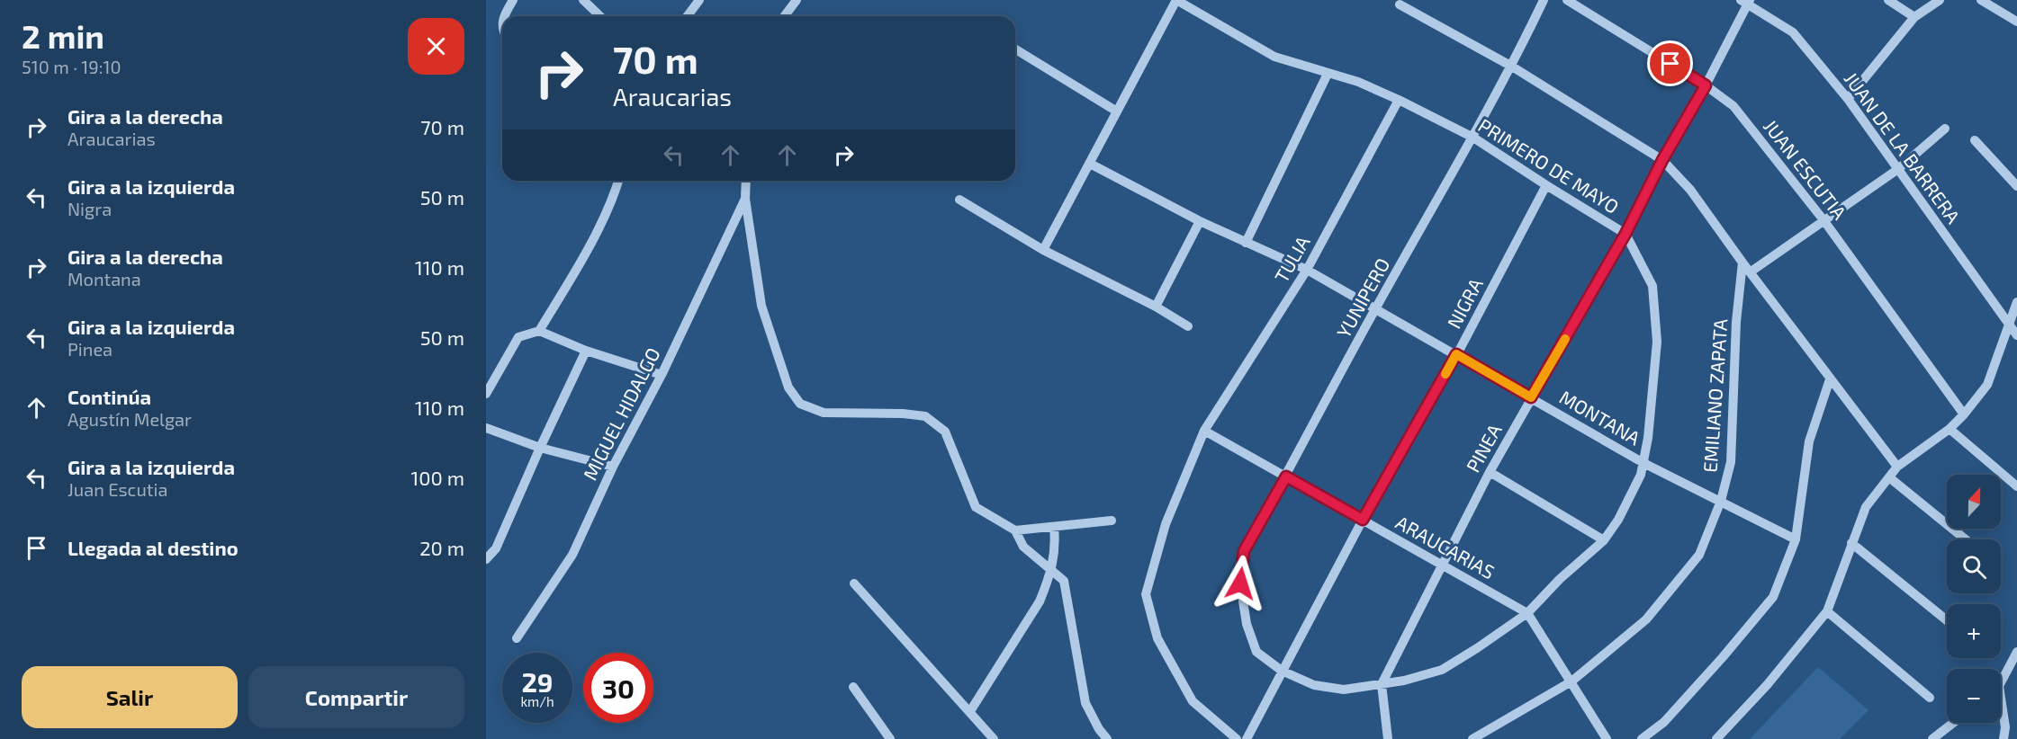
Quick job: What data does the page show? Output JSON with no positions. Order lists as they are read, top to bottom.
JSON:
{
  "streets": {
    "street": [
      "JUAN DE LA BARRERA",
      "PRIMERO DE MAYO",
      "JUAN ESCUTIA",
      "TULIA",
      "YUNIPERO",
      "NIGRA",
      "EMILIANO ZAPATA",
      "MIGUEL HIDALGO",
      "MONTANA",
      "PINEA",
      "ARAUCARIAS"
    ]
  },
  "crossings": [
    ["JUAN DE LA BARRERA", "PINEA"],
    ["PRIMERO DE MAYO", "TULIA"],
    ["PRIMERO DE MAYO", "YUNIPERO"],
    ["PRIMERO DE MAYO", "NIGRA"],
    ["PRIMERO DE MAYO", "MONTANA"],
    ["PRIMERO DE MAYO", "PINEA"],
    ["PRIMERO DE MAYO", "ARAUCARIAS"],
    ["JUAN ESCUTIA", "PINEA"],
    ["TULIA", "MONTANA"],
    ["TULIA", "ARAUCARIAS"],
    ["YUNIPERO", "NIGRA"],
    ["YUNIPERO", "MONTANA"],
    ["YUNIPERO", "ARAUCARIAS"],
    ["NIGRA", "MONTANA"],
    ["NIGRA", "ARAUCARIAS"],
    ["EMILIANO ZAPATA", "MONTANA"],
    ["MONTANA", "PINEA"],
    ["PINEA", "ARAUCARIAS"]
  ],
  "north": "top",
  "page": {
    "heading": ["2 min", "510 m · 19:10"],
    "turn": ["70 m", "Araucarias"],
    "list": [
      {
        "name": "Gira a la derecha",
        "note": "Araucarias",
        "value": "70 m"
      },
      {
        "name": "Gira a la izquierda",
        "note": "Nigra",
        "value": "50 m"
      },
      {
        "name": "Gira a la derecha",
        "note": "Montana",
        "value": "110 m"
      },
      {
        "name": "Gira a la izquierda",
        "note": "Pinea",
        "value": "50 m"
      },
      {
        "name": "Continúa",
        "note": "Agustín Melgar",
        "value": "110 m"
      },
      {
        "name": "Gira a la izquierda",
        "note": "Juan Escutia",
        "value": "100 m"
      },
      {
        "name": "Llegada al destino",
        "value": "20 m"
      }
    ],
    "map_buttons": ["+", "−"],
    "speed": "29 km/h",
    "limit": "30",
    "buttons": ["Salir", "Compartir"]
  }
}
